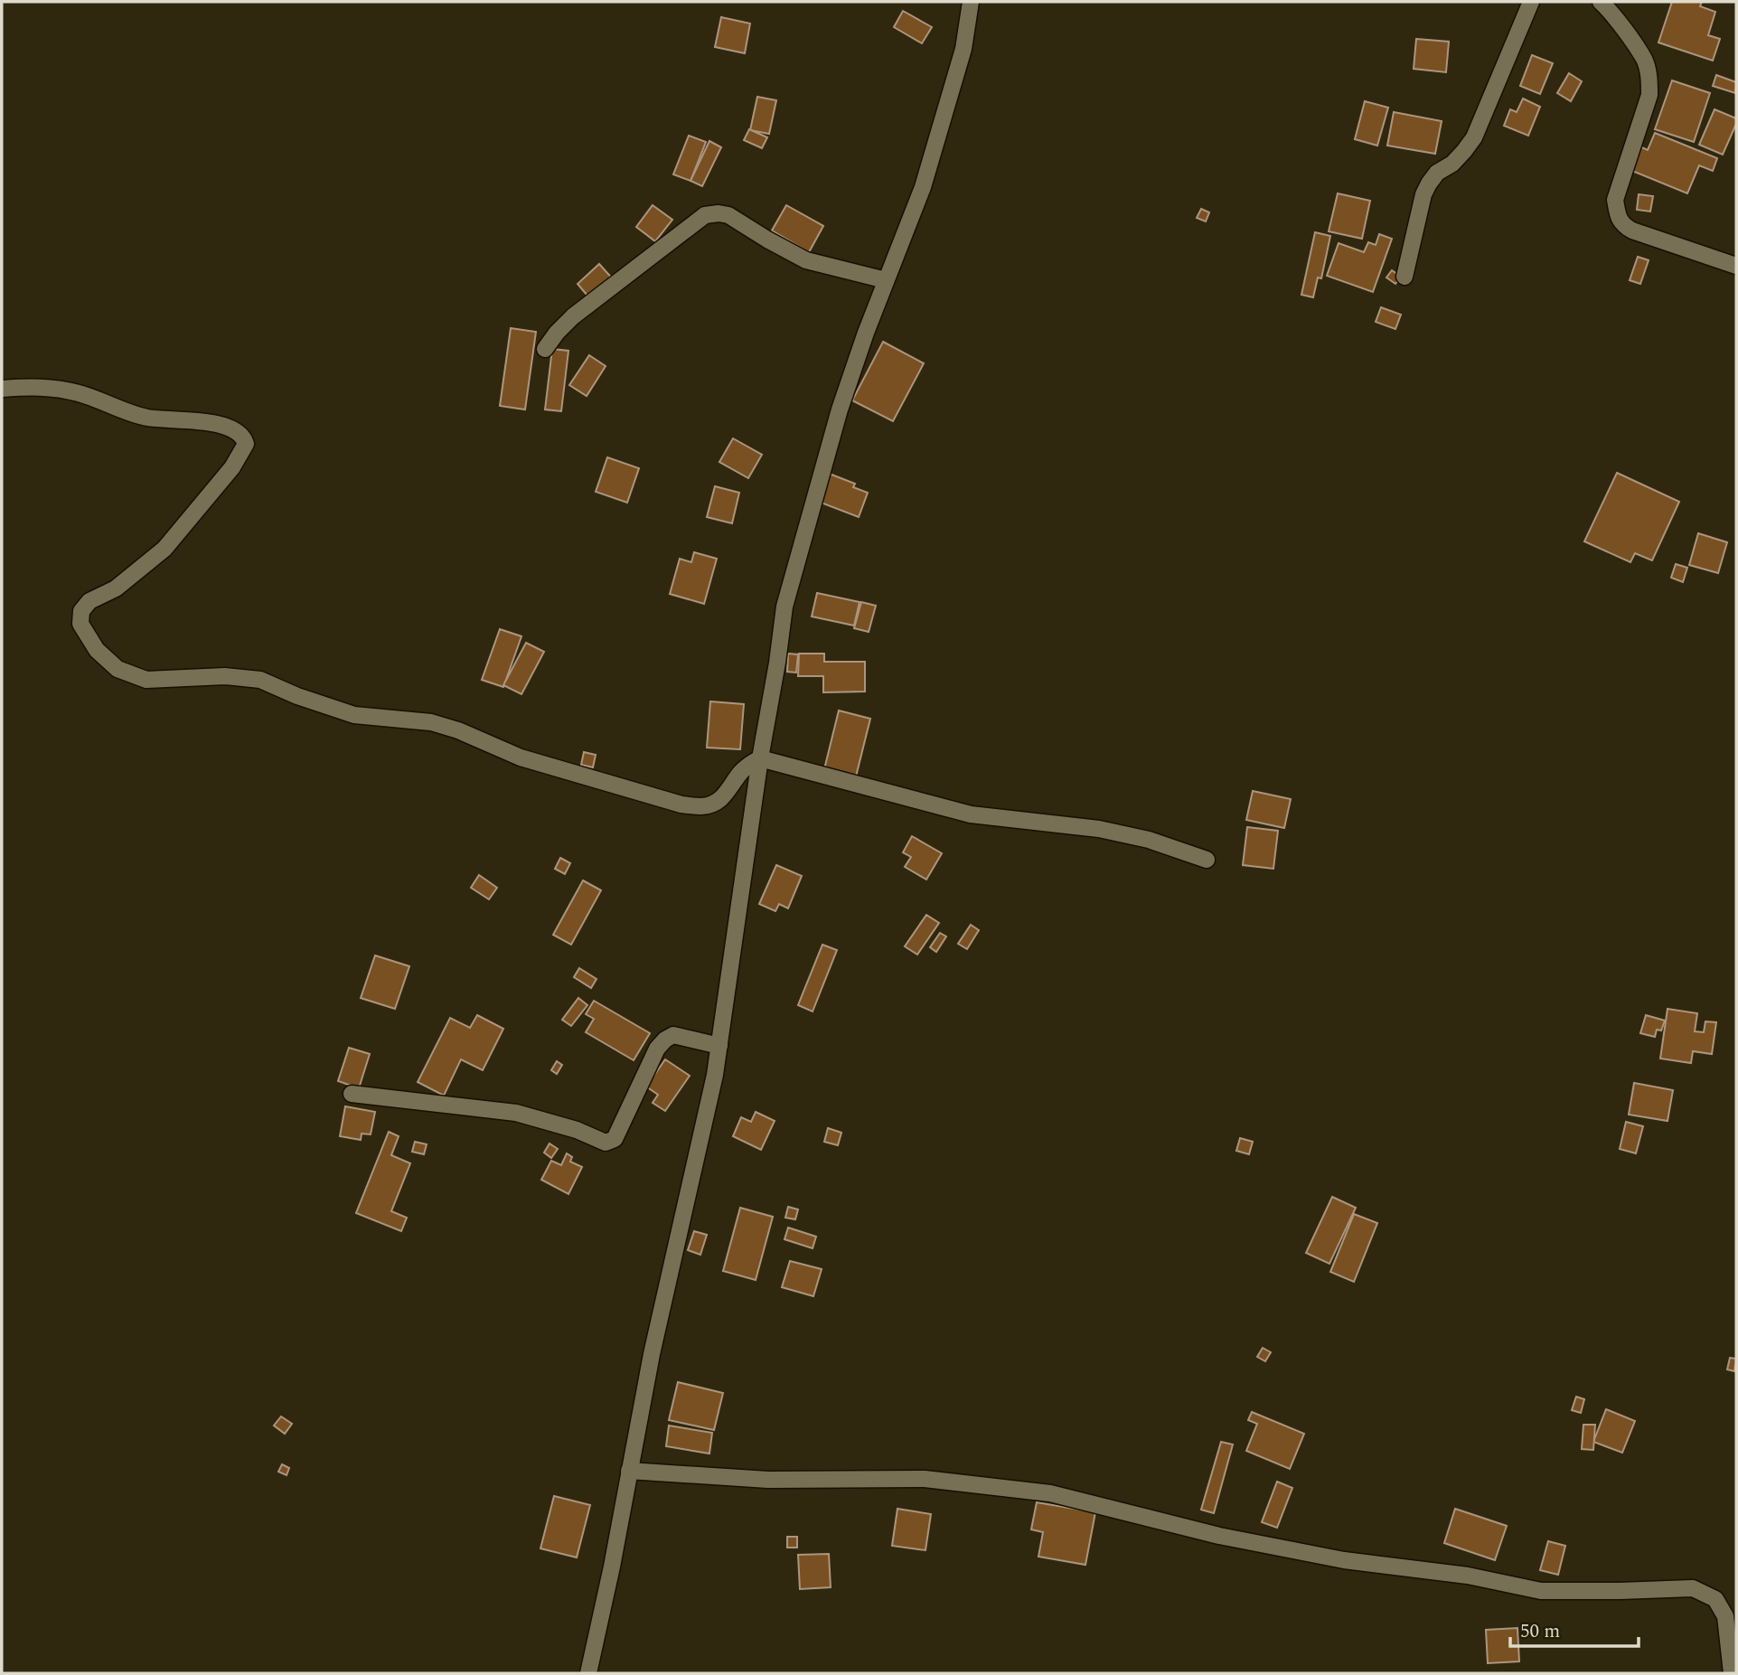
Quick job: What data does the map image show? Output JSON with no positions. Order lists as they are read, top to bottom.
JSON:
{
  "scale_bar": "50 m"
}
